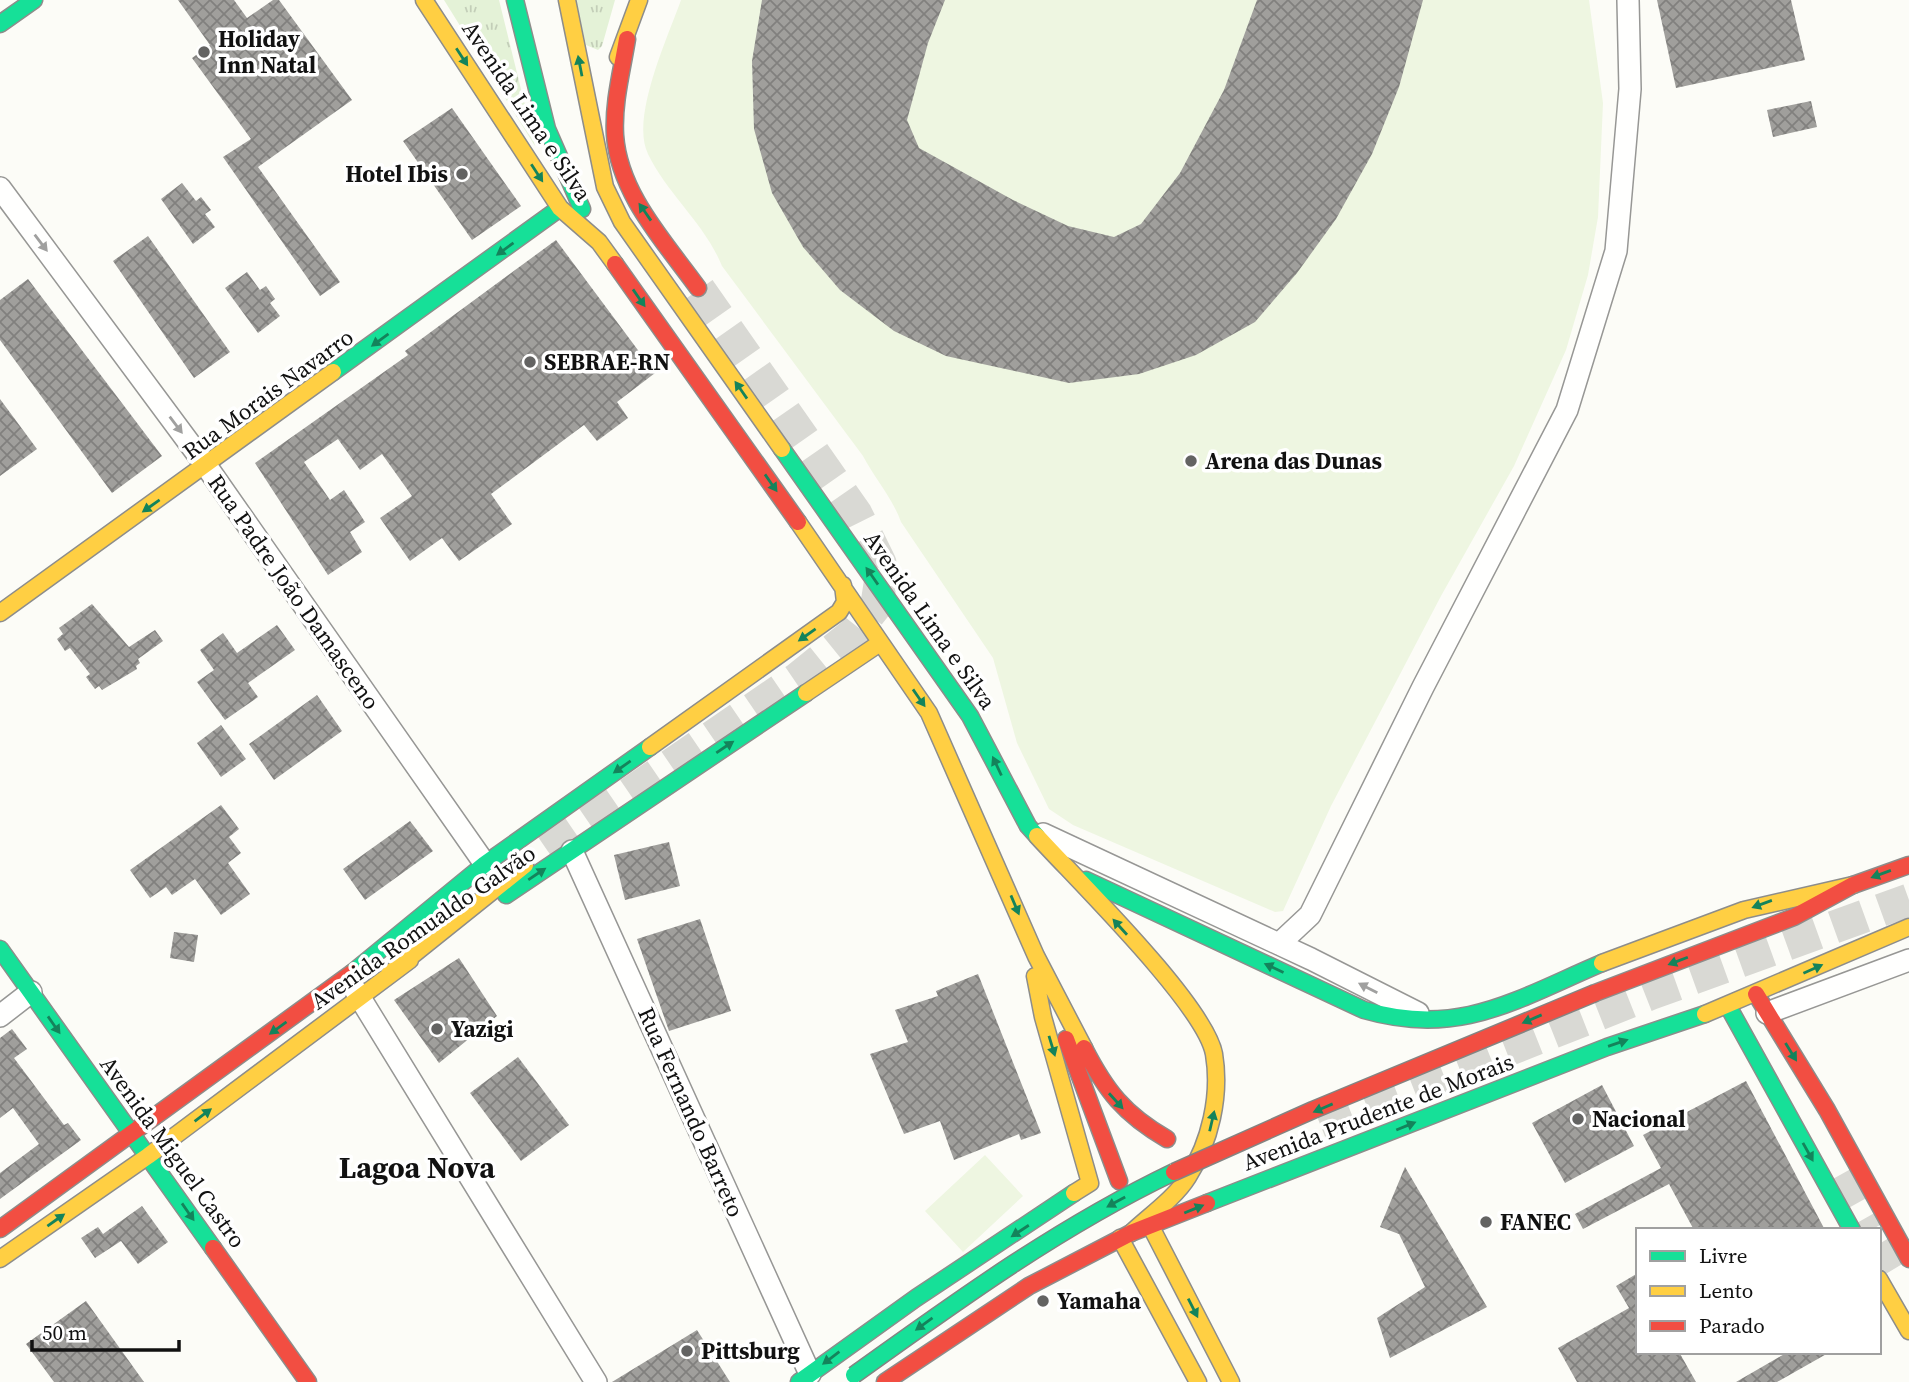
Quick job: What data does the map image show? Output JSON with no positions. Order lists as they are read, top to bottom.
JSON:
{
  "streets": {
    "main road": [
      "Avenida Lima e Silva",
      "Rua Morais Navarro",
      "Avenida Romualdo Galvão",
      "Avenida Prudente de Morais",
      "Avenida Miguel Castro"
    ],
    "street": ["Rua Padre João Damasceno", "Rua Fernando Barreto"]
  },
  "crossings": [
    ["Avenida Lima e Silva", "Rua Morais Navarro"],
    ["Avenida Lima e Silva", "Avenida Romualdo Galvão"],
    ["Avenida Lima e Silva", "Avenida Prudente de Morais"],
    ["Rua Morais Navarro", "Rua Padre João Damasceno"],
    ["Rua Padre João Damasceno", "Avenida Romualdo Galvão"],
    ["Avenida Romualdo Galvão", "Rua Fernando Barreto"],
    ["Avenida Romualdo Galvão", "Avenida Miguel Castro"]
  ],
  "one_way": ["Rua Morais Navarro", "Rua Padre João Damasceno", "Avenida Miguel Castro"],
  "districts": ["Lagoa Nova"],
  "places": [
    "Holiday Inn Natal",
    "Hotel Ibis",
    "SEBRAE-RN",
    "Arena das Dunas",
    "Yazigi",
    "Nacional",
    "FANEC",
    "Yamaha",
    "Pittsburg"
  ],
  "legend": ["Livre", "Lento", "Parado"],
  "scale_bar": "50 m"
}
